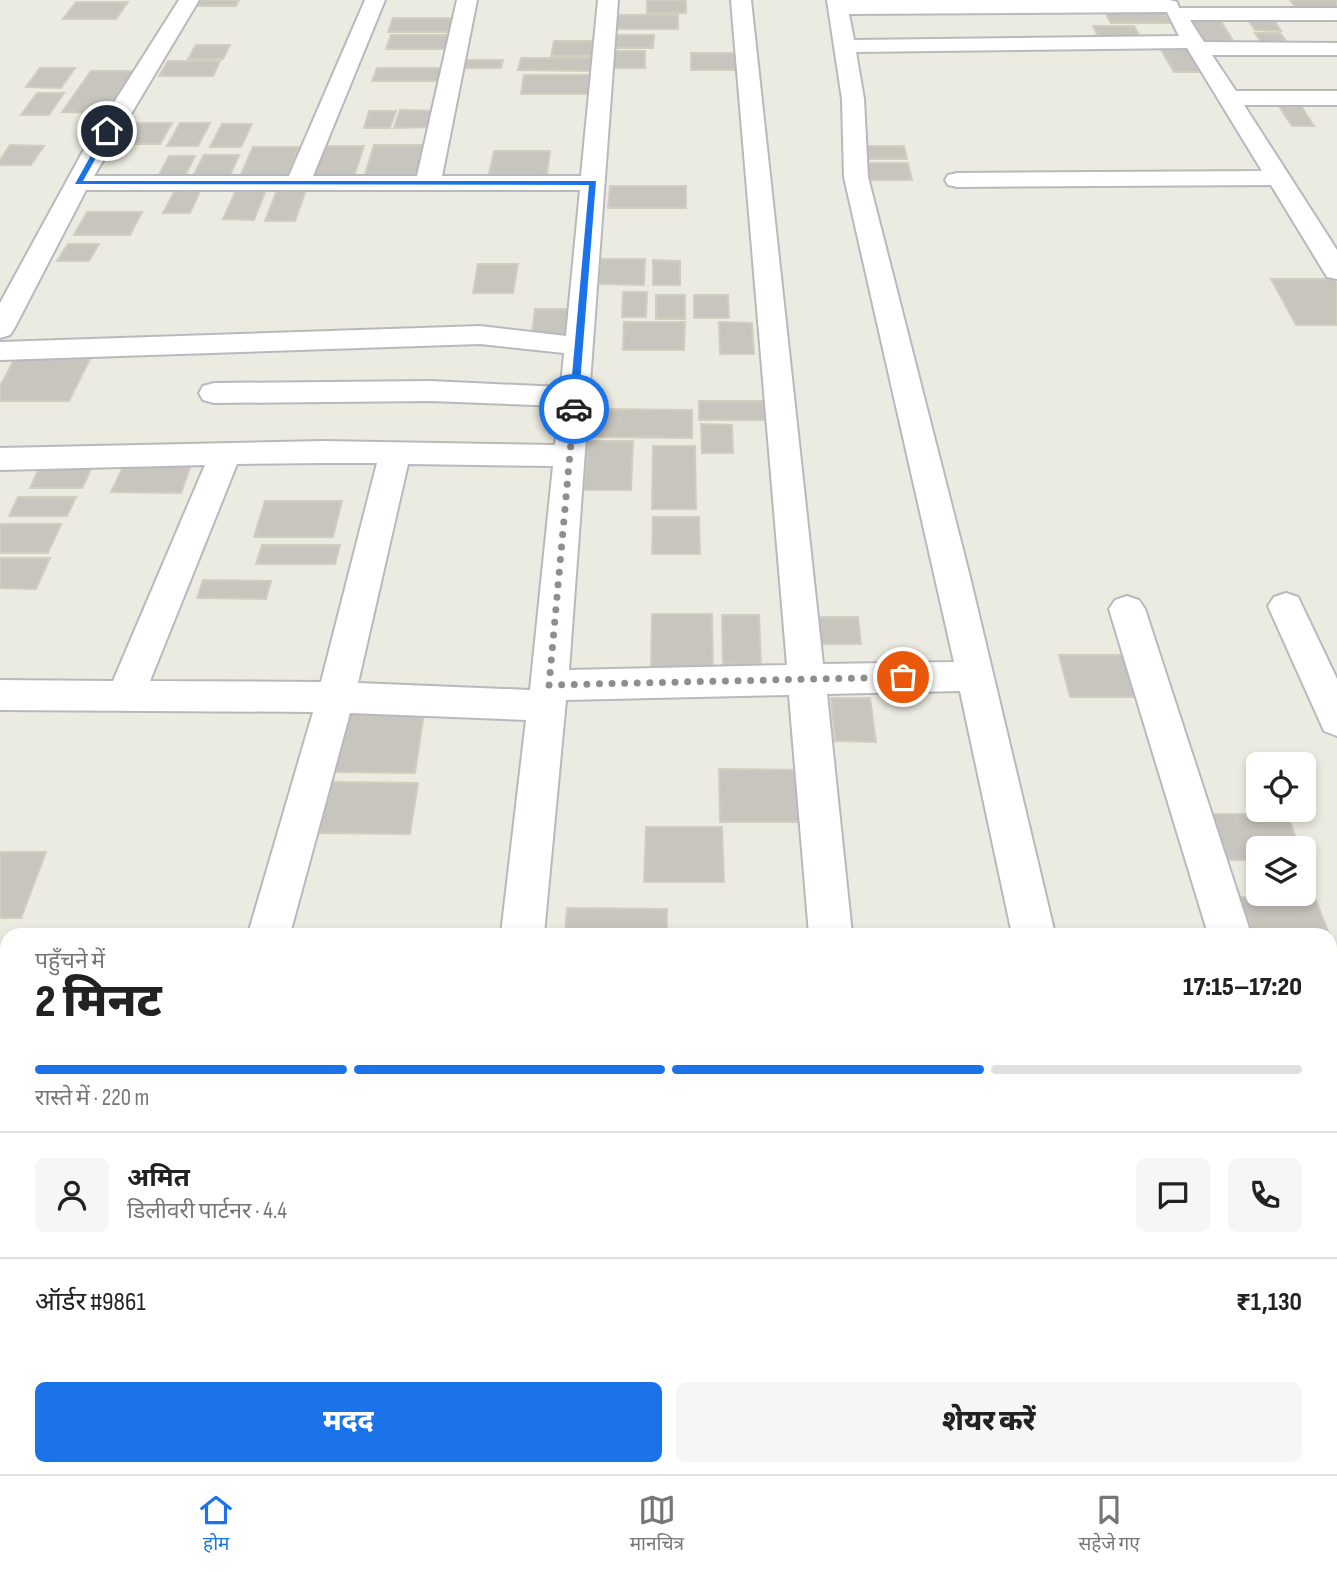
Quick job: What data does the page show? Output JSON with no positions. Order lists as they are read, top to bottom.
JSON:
{
  "page": {
    "heading": ["2 मिनट", "पहुँचने में", "17:15–17:20"],
    "panel": [
      "अमित",
      "डिलीवरी पार्टनर · 4.4",
      "ऑर्डर #9861",
      "₹1,130"
    ],
    "bar": "रास्ते में · 220 m",
    "buttons": ["मदद", "शेयर करें"],
    "tabs": ["होम", "मानचित्र", "सहेजे गए"]
  }
}
